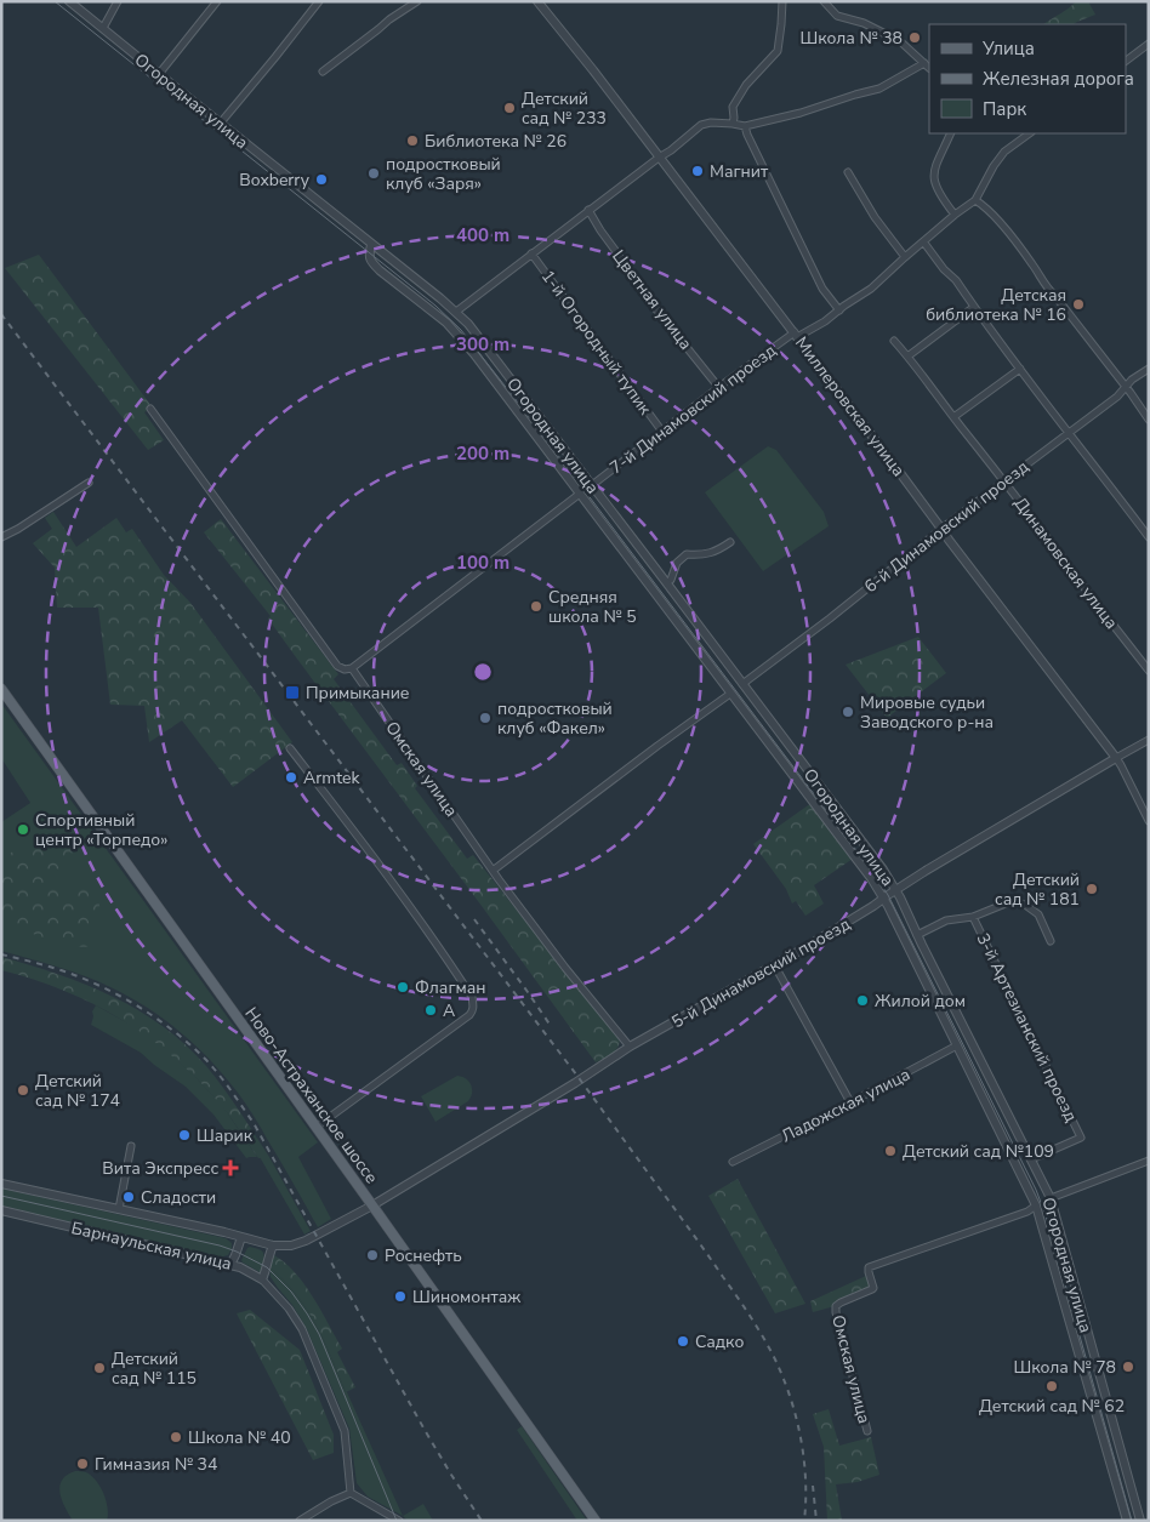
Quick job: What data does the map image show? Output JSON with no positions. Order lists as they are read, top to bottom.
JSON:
{
  "streets": {
    "main road": ["Ново-Астраханское шоссе"],
    "street": [
      "Огородная улица",
      "Цветная улица",
      "1-й Огородный тупик",
      "Миллеровская улица",
      "7-й Динамовский проезд",
      "6-й Динамовский проезд",
      "Динамовская улица",
      "Омская улица",
      "5-й Динамовский проезд",
      "3-й Артезианский проезд",
      "Ладожская улица",
      "Барнаульская улица"
    ]
  },
  "crossings": [
    ["Огородная улица", "7-й Динамовский проезд"],
    ["Огородная улица", "6-й Динамовский проезд"],
    ["Огородная улица", "Омская улица"],
    ["Огородная улица", "5-й Динамовский проезд"],
    ["Огородная улица", "3-й Артезианский проезд"],
    ["Огородная улица", "Ладожская улица"],
    ["Цветная улица", "7-й Динамовский проезд"],
    ["1-й Огородный тупик", "7-й Динамовский проезд"],
    ["Миллеровская улица", "7-й Динамовский проезд"],
    ["Миллеровская улица", "6-й Динамовский проезд"],
    ["Миллеровская улица", "5-й Динамовский проезд"],
    ["6-й Динамовский проезд", "Динамовская улица"],
    ["Омская улица", "5-й Динамовский проезд"],
    ["5-й Динамовский проезд", "Ново-Астраханское шоссе"],
    ["5-й Динамовский проезд", "Барнаульская улица"],
    ["Ново-Астраханское шоссе", "Барнаульская улица"]
  ],
  "places": {
    "other": [
      "Школа № 38",
      "Детский сад № 233",
      "Библиотека № 26",
      "Магнит",
      "подростковый клуб «Заря»",
      "Boxberry",
      "Детская библиотека № 16",
      "Средняя школа № 5",
      "Мировые судьи Заводского р-на",
      "подростковый клуб «Факел»",
      "Armtek",
      "Спортивный центр «Торпедо»",
      "Детский сад № 181",
      "Флагман",
      "Жилой дом",
      "A",
      "Детский сад № 174",
      "Шарик",
      "Детский сад №109",
      "Сладости",
      "Роснефть",
      "Шиномонтаж",
      "Садко",
      "Школа № 78",
      "Детский сад № 115",
      "Детский сад № 62",
      "Школа № 40",
      "Гимназия № 34"
    ],
    "transit": ["Примыкание"],
    "health": ["Вита Экспресс"]
  },
  "legend": ["Улица", "Железная дорога", "Парк"],
  "rings": [
    "400 m",
    "300 m",
    "200 m",
    "100 m"
  ]
}
